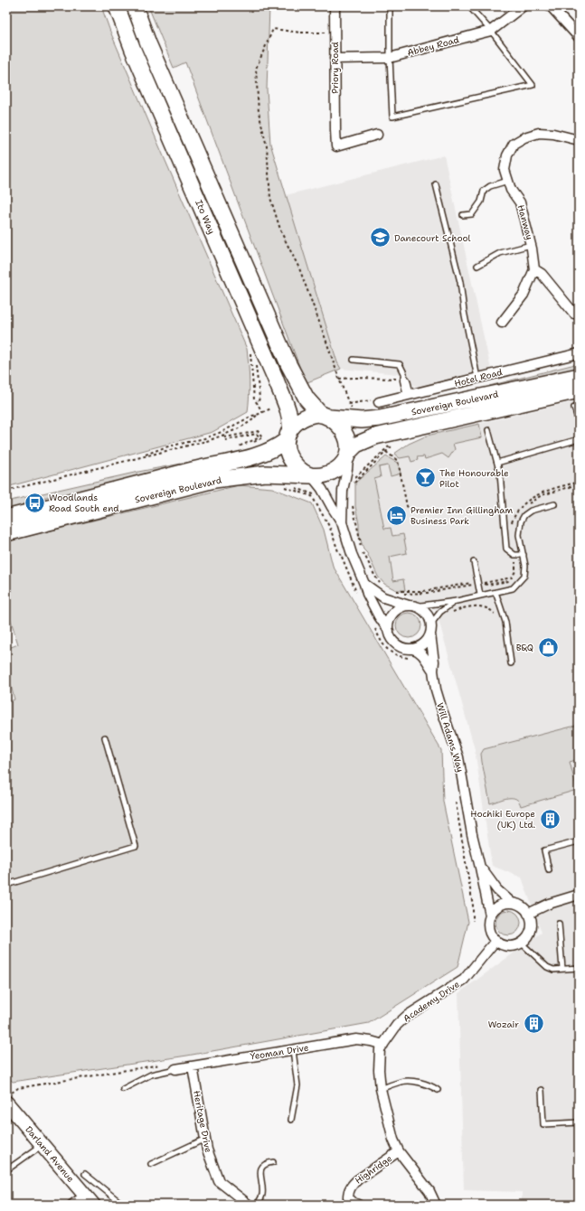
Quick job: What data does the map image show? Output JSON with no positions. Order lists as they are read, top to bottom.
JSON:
{
  "streets": {
    "main road": ["Ito Way", "Sovereign Boulevard"],
    "street": [
      "Abbey Road",
      "Priory Road",
      "Hanway",
      "Hotel Road",
      "Will Adams Way",
      "Academy Drive",
      "Yeoman Drive",
      "Heritage Drive",
      "Darland Avenue",
      "Highridge"
    ]
  },
  "crossings": [
    ["Abbey Road", "Priory Road"],
    ["Ito Way", "Sovereign Boulevard"],
    ["Will Adams Way", "Academy Drive"],
    ["Academy Drive", "Yeoman Drive"],
    ["Academy Drive", "Highridge"],
    ["Yeoman Drive", "Heritage Drive"]
  ],
  "places": {
    "school or university": ["Danecourt School"],
    "bar": ["The Honourable Pilot"],
    "bus stop": ["Woodlands Road South end"],
    "hotel": ["Premier Inn Gillingham Business Park"],
    "shop": ["B&Q"],
    "building": ["Hochiki Europe (UK) Ltd.", "Wozair"]
  }
}
